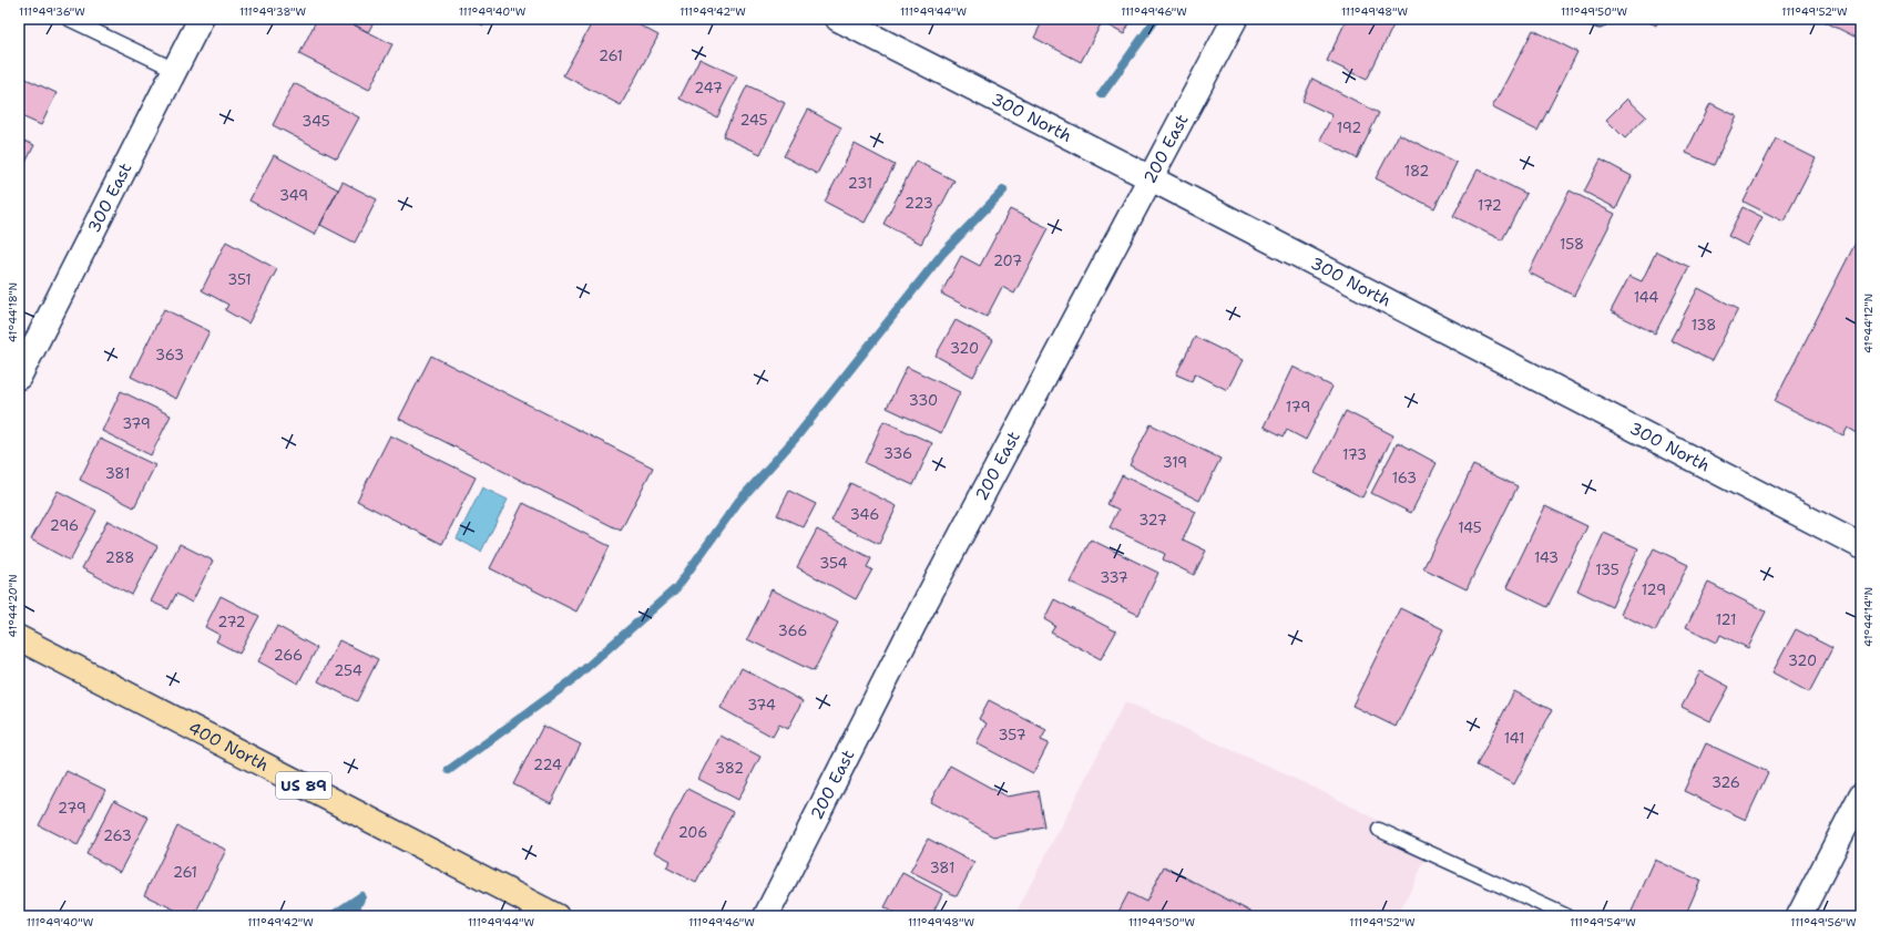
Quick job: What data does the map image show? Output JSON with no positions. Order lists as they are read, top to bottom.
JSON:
{
  "streets": {
    "main road": ["400 North", "US 89"],
    "street": ["300 North", "200 East", "300 East"]
  },
  "crossings": [
    ["300 North", "200 East"]
  ],
  "house_numbers": [
    "261",
    "247",
    "245",
    "345",
    "192",
    "182",
    "231",
    "349",
    "223",
    "172",
    "158",
    "207",
    "351",
    "144",
    "138",
    "320",
    "363",
    "330",
    "179",
    "379",
    "336",
    "173",
    "319",
    "381",
    "163",
    "346",
    "327",
    "296",
    "145",
    "288",
    "143",
    "354",
    "135",
    "337",
    "129",
    "121",
    "272",
    "366",
    "266",
    "320",
    "254",
    "374",
    "357",
    "141",
    "224",
    "382",
    "326",
    "279",
    "206",
    "263",
    "381",
    "261"
  ],
  "coordinates": [
    "111°49'36\"W",
    "111°49'38\"W",
    "111°49'40\"W",
    "111°49'42\"W",
    "111°49'44\"W",
    "111°49'46\"W",
    "111°49'48\"W",
    "111°49'50\"W",
    "111°49'52\"W",
    "41°44'18\"N",
    "41°44'12\"N",
    "41°44'20\"N",
    "41°44'14\"N",
    "111°49'54\"W",
    "111°49'56\"W"
  ]
}
